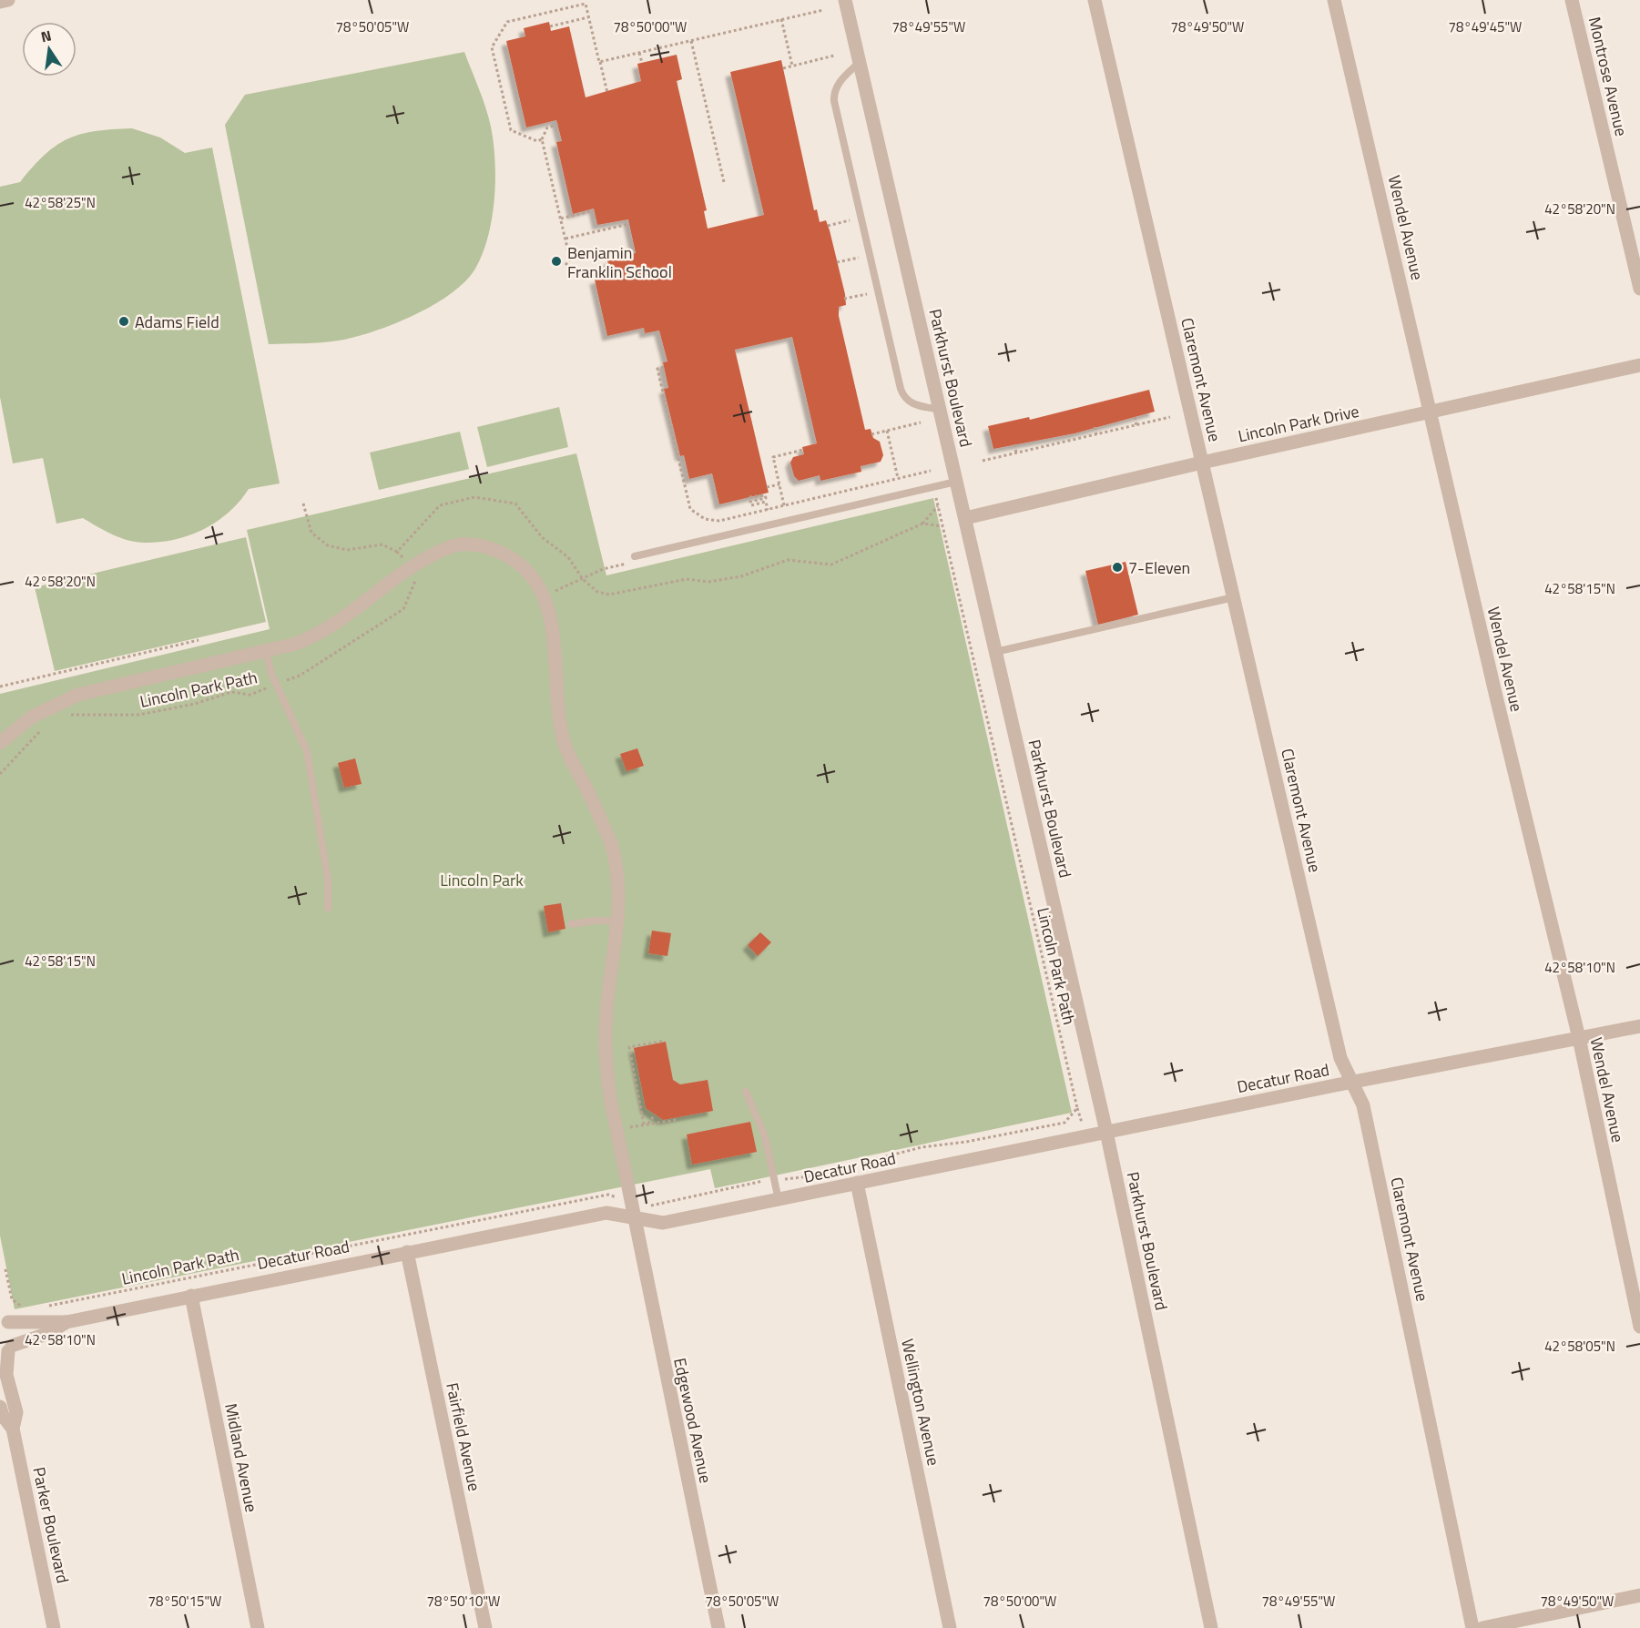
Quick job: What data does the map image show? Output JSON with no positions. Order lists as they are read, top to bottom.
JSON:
{
  "streets": {
    "street": [
      "Montrose Avenue",
      "Wendel Avenue",
      "Parkhurst Boulevard",
      "Claremont Avenue",
      "Lincoln Park Drive",
      "Decatur Road",
      "Wellington Avenue",
      "Edgewood Avenue",
      "Fairfield Avenue",
      "Midland Avenue",
      "Parker Boulevard"
    ],
    "path": ["Lincoln Park Path"]
  },
  "crossings": [
    ["Wendel Avenue", "Lincoln Park Drive"],
    ["Wendel Avenue", "Decatur Road"],
    ["Parkhurst Boulevard", "Lincoln Park Drive"],
    ["Parkhurst Boulevard", "Decatur Road"],
    ["Claremont Avenue", "Lincoln Park Drive"],
    ["Claremont Avenue", "Decatur Road"],
    ["Lincoln Park Path", "Edgewood Avenue"],
    ["Decatur Road", "Wellington Avenue"],
    ["Decatur Road", "Edgewood Avenue"],
    ["Decatur Road", "Fairfield Avenue"],
    ["Decatur Road", "Midland Avenue"],
    ["Decatur Road", "Parker Boulevard"]
  ],
  "parks": ["Lincoln Park"],
  "places": ["Benjamin Franklin School", "Adams Field", "7-Eleven"],
  "north": "top",
  "coordinates": [
    "78°50'05\"W",
    "78°50'00\"W",
    "78°49'55\"W",
    "78°49'50\"W",
    "78°49'45\"W",
    "42°58'25\"N",
    "42°58'20\"N",
    "42°58'15\"N",
    "42°58'10\"N",
    "42°58'05\"N",
    "78°50'15\"W",
    "78°50'10\"W"
  ]
}
